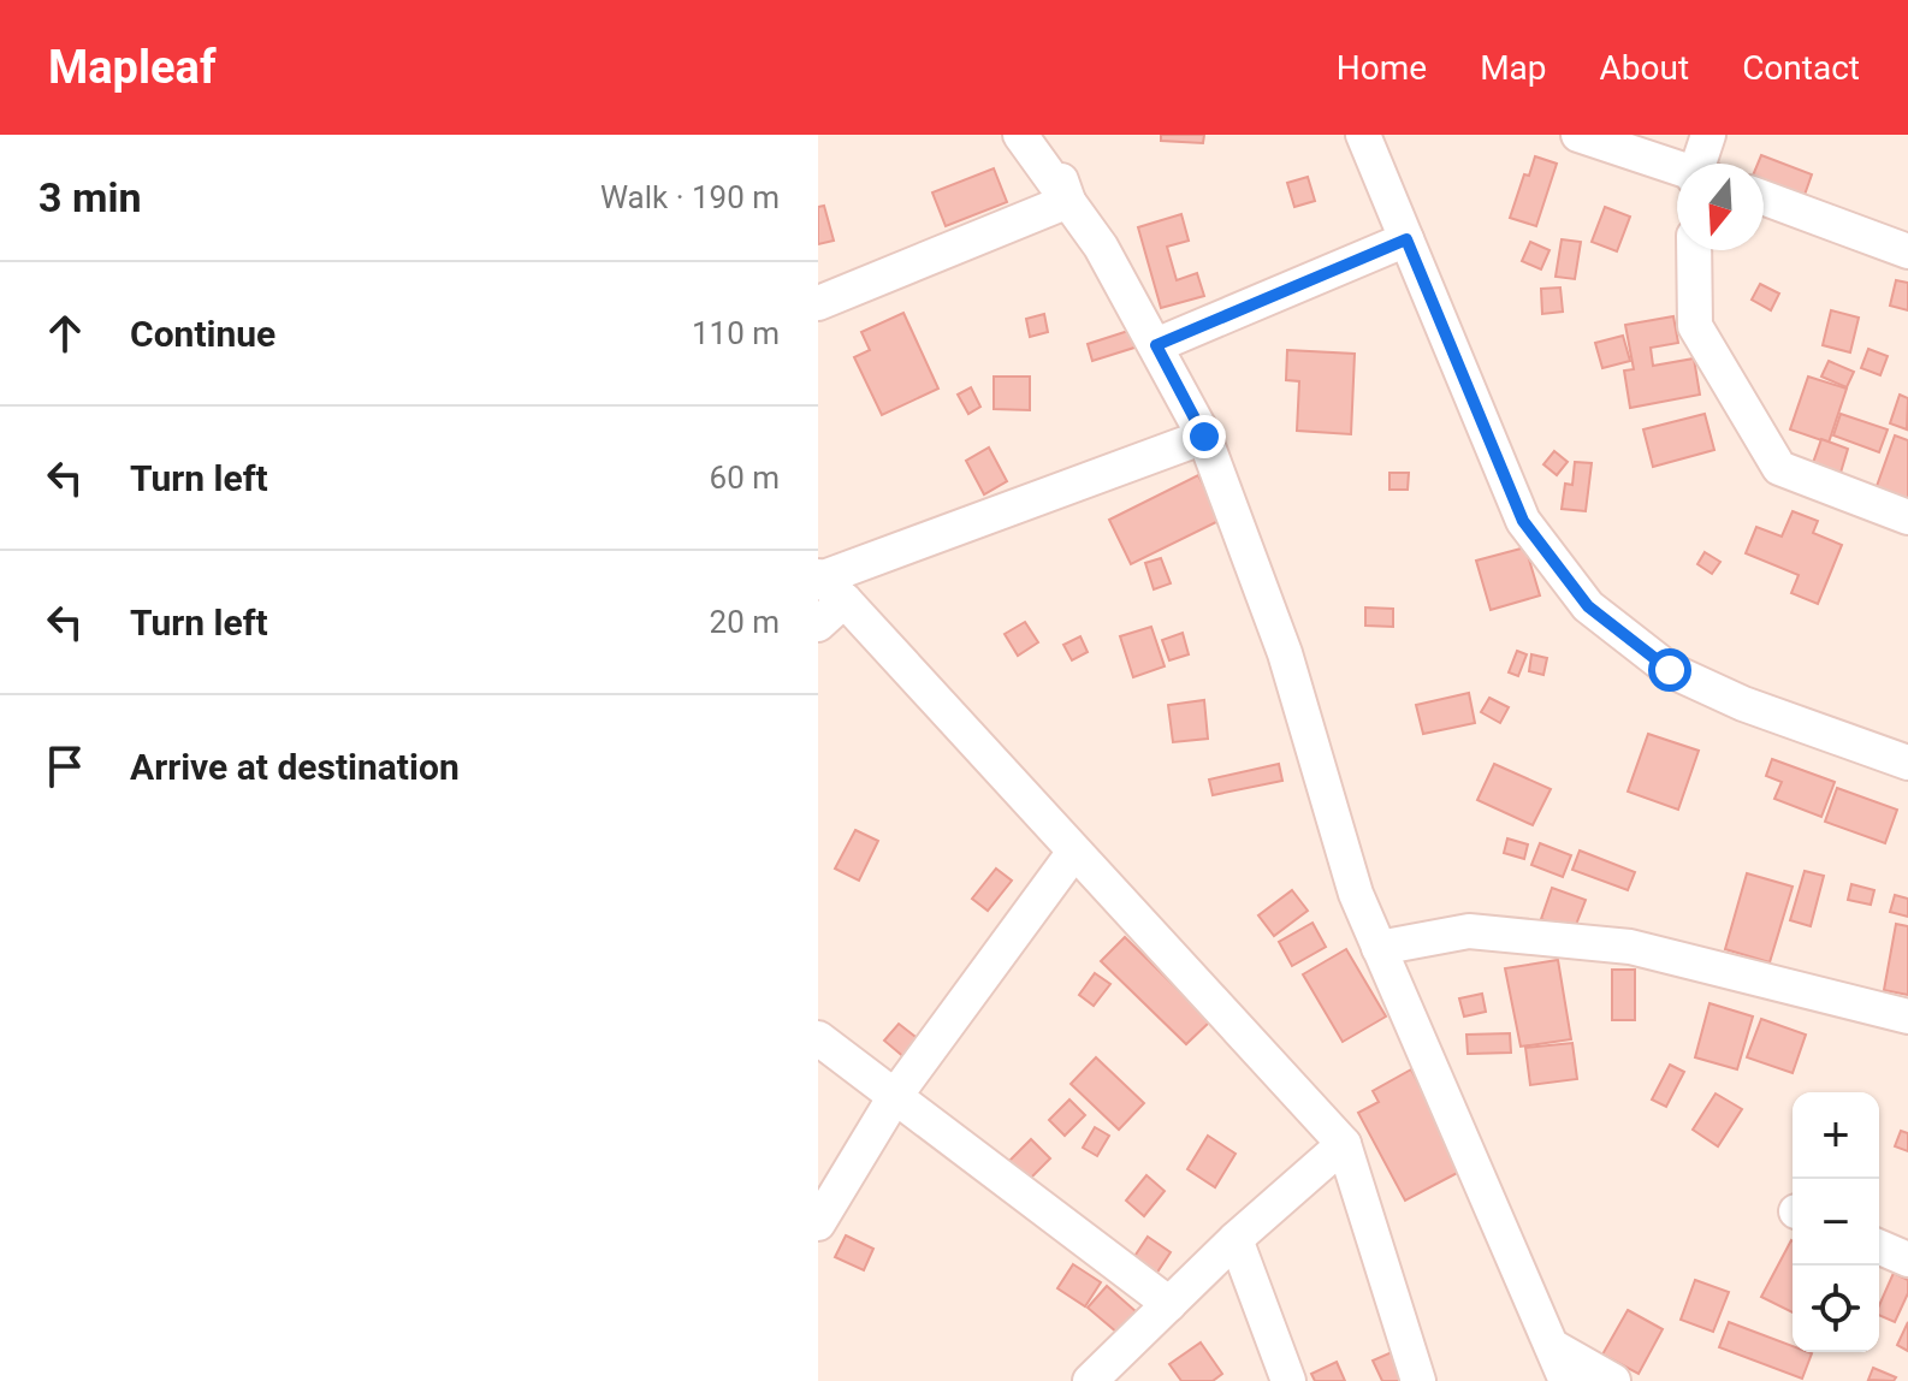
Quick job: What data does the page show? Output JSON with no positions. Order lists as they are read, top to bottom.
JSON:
{
  "north": "bottom",
  "page": {
    "header": "Mapleaf",
    "nav": [
      "Home",
      "Map",
      "About",
      "Contact"
    ],
    "heading": ["3 min", "Walk · 190 m"],
    "list": [
      ["Continue", "110 m"],
      ["Turn left", "60 m"],
      ["Turn left", "20 m"],
      "Arrive at destination"
    ],
    "map_buttons": ["+", "−"]
  }
}
